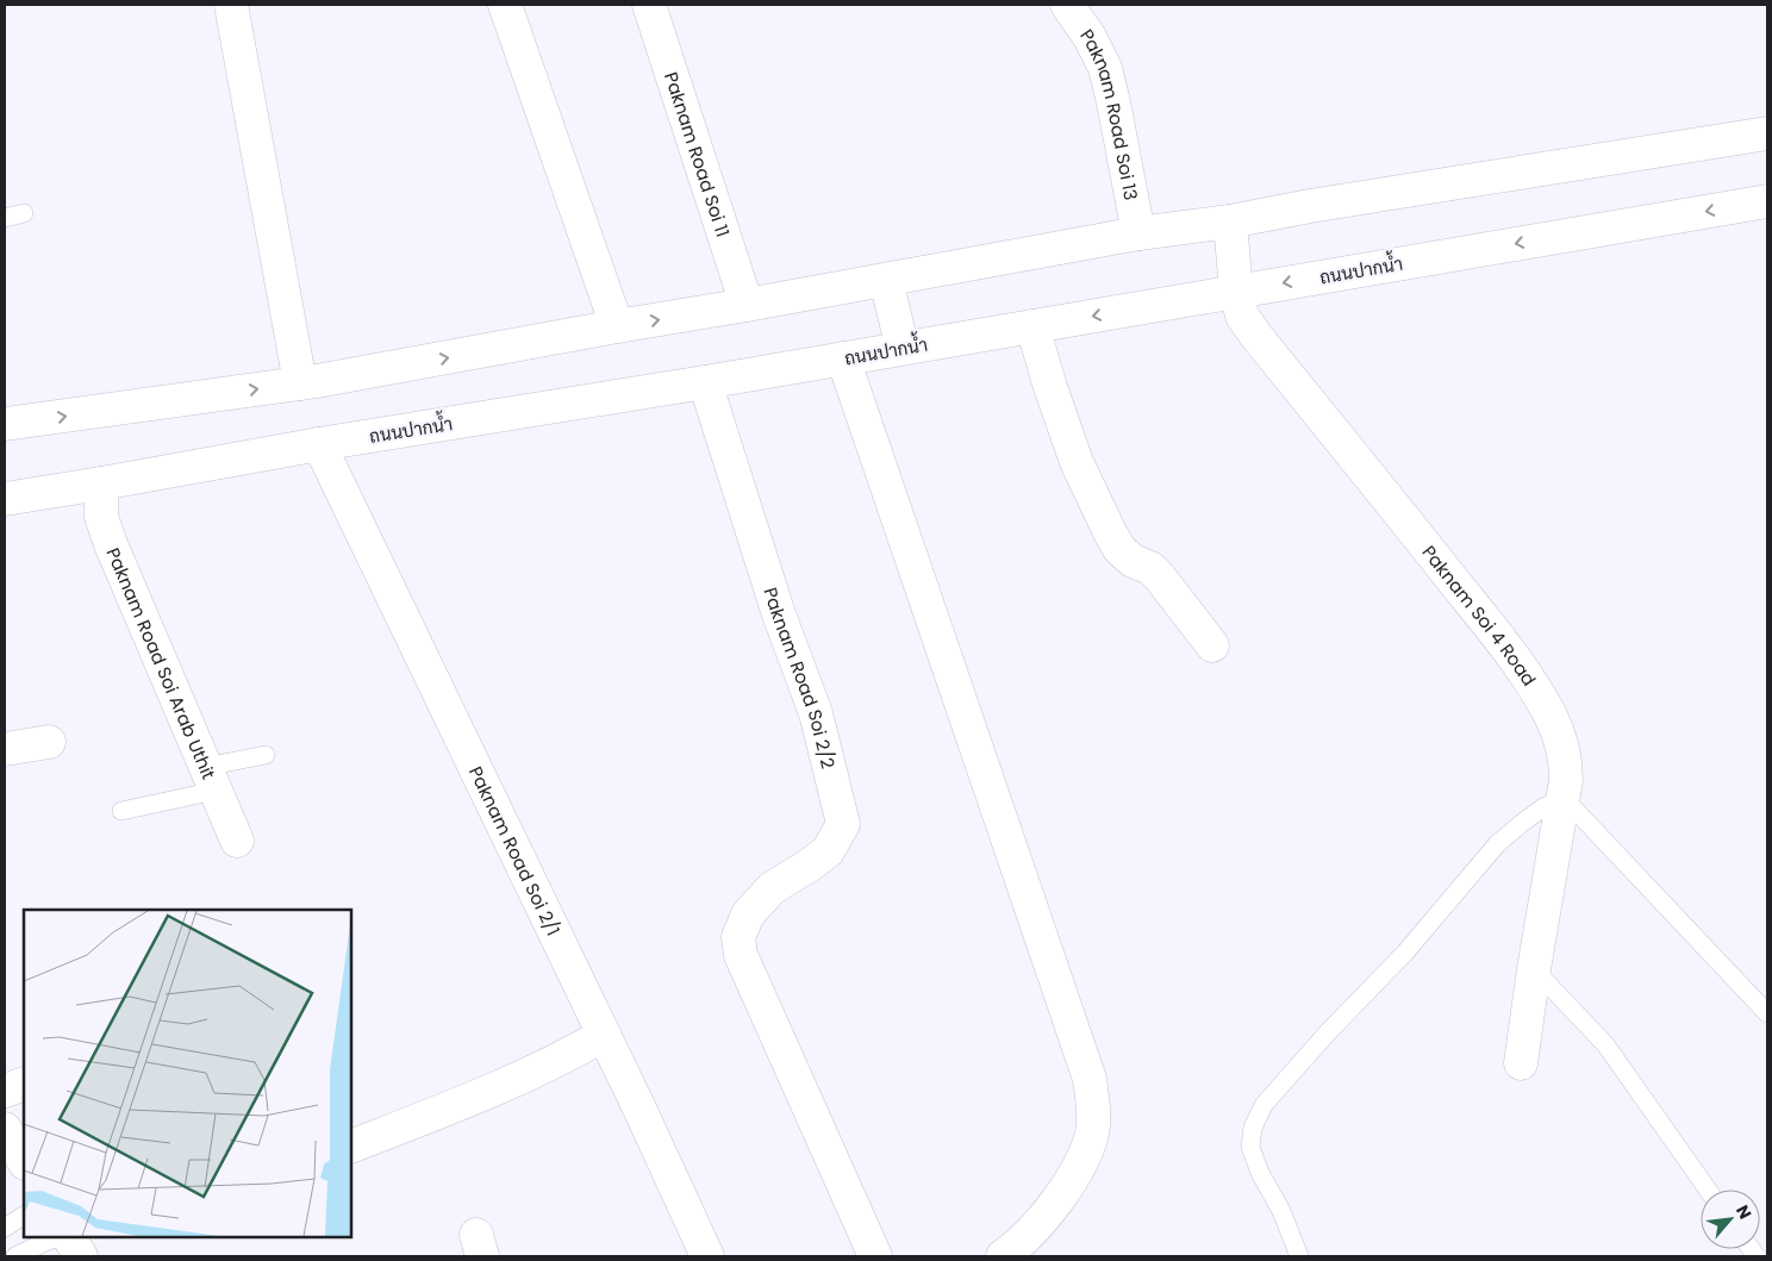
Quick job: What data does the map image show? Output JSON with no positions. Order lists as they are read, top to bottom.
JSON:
{
  "streets": {
    "street": [
      "Paknam Road Soi 13",
      "Paknam Road Soi 11",
      "ถนนปากน้ำ",
      "Paknam Soi 4 Road",
      "Paknam Road Soi Arab Uthit",
      "Paknam Road Soi 2/2",
      "Paknam Road Soi 2/1"
    ]
  },
  "crossings": [
    ["ถนนปากน้ำ", "Paknam Soi 4 Road"],
    ["ถนนปากน้ำ", "Paknam Road Soi Arab Uthit"],
    ["ถนนปากน้ำ", "Paknam Road Soi 2/2"],
    ["ถนนปากน้ำ", "Paknam Road Soi 2/1"]
  ],
  "north": "top right"
}
